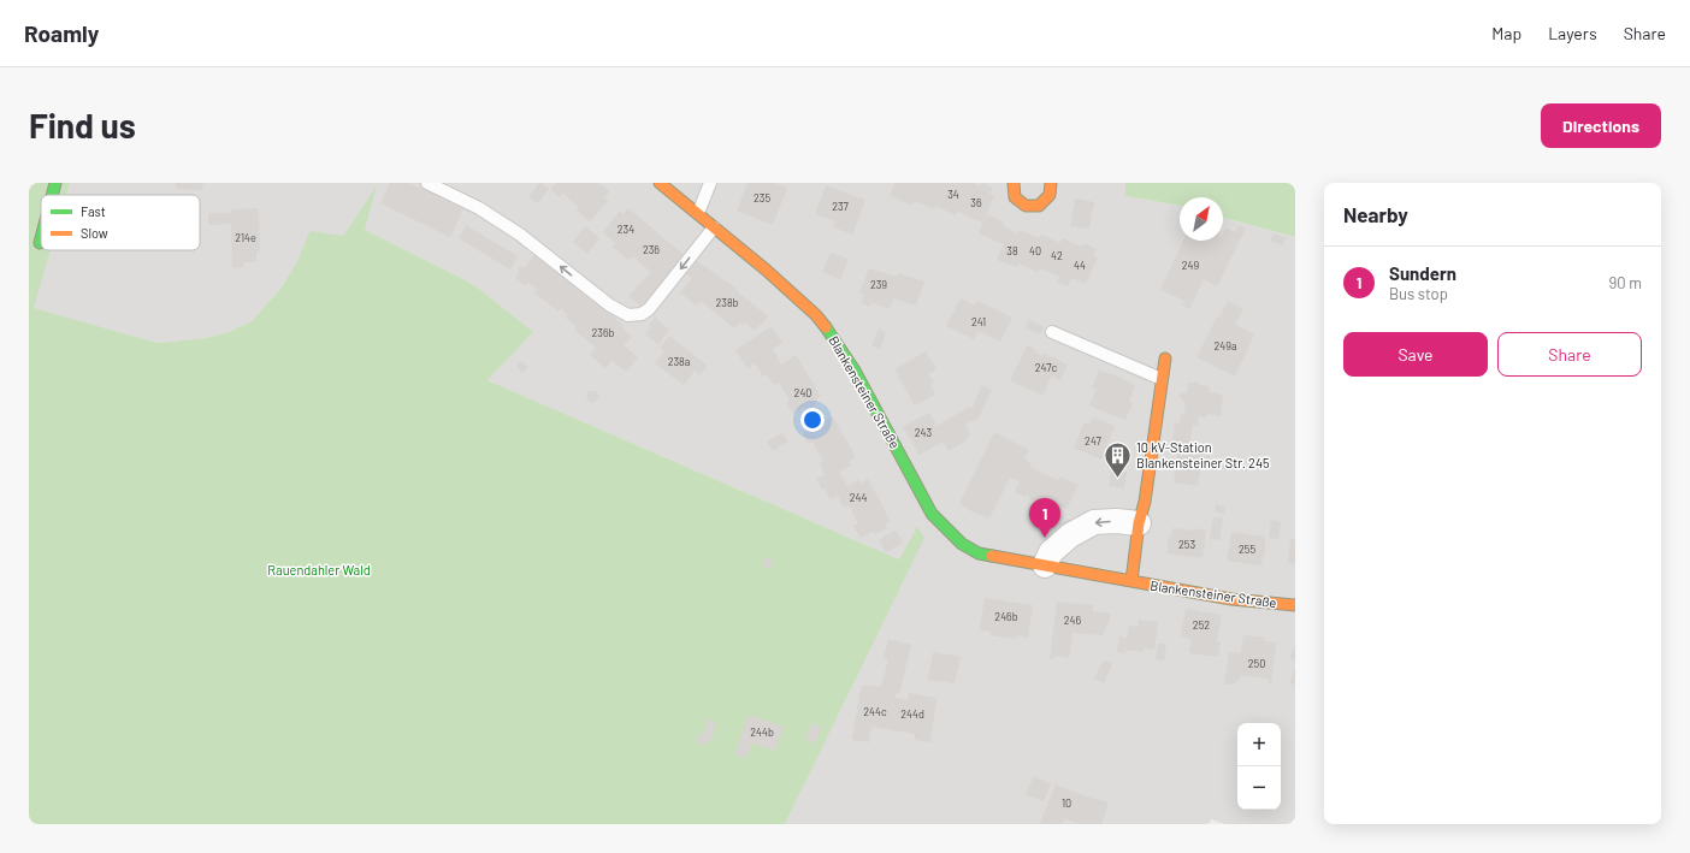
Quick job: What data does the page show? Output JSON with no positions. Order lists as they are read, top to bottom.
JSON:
{
  "streets": {
    "street": ["Blankensteiner Straße"]
  },
  "parks": ["Rauendahler Wald"],
  "places": {
    "building": ["10 kV-Station Blankensteiner Str. 245"]
  },
  "house_numbers": [
    "34",
    "235",
    "36",
    "237",
    "234",
    "214e",
    "236",
    "38",
    "40",
    "42",
    "44",
    "249",
    "239",
    "238b",
    "241",
    "236b",
    "249a",
    "238a",
    "247c",
    "240",
    "243",
    "247",
    "244",
    "253",
    "255",
    "246b",
    "246",
    "252",
    "250",
    "244c",
    "244d",
    "244b",
    "10"
  ],
  "legend": ["Fast", "Slow"],
  "north": "top right",
  "page": {
    "header": "Roamly",
    "nav": ["Map", "Layers", "Share"],
    "buttons": [
      "Directions",
      ["Save", "Share"]
    ],
    "title": "Find us",
    "heading": "Nearby",
    "list": [
      {
        "mark": "1",
        "name": "Sundern",
        "note": "Bus stop",
        "value": "90 m"
      }
    ],
    "pins": "1",
    "map_buttons": ["+", "−"]
  }
}
